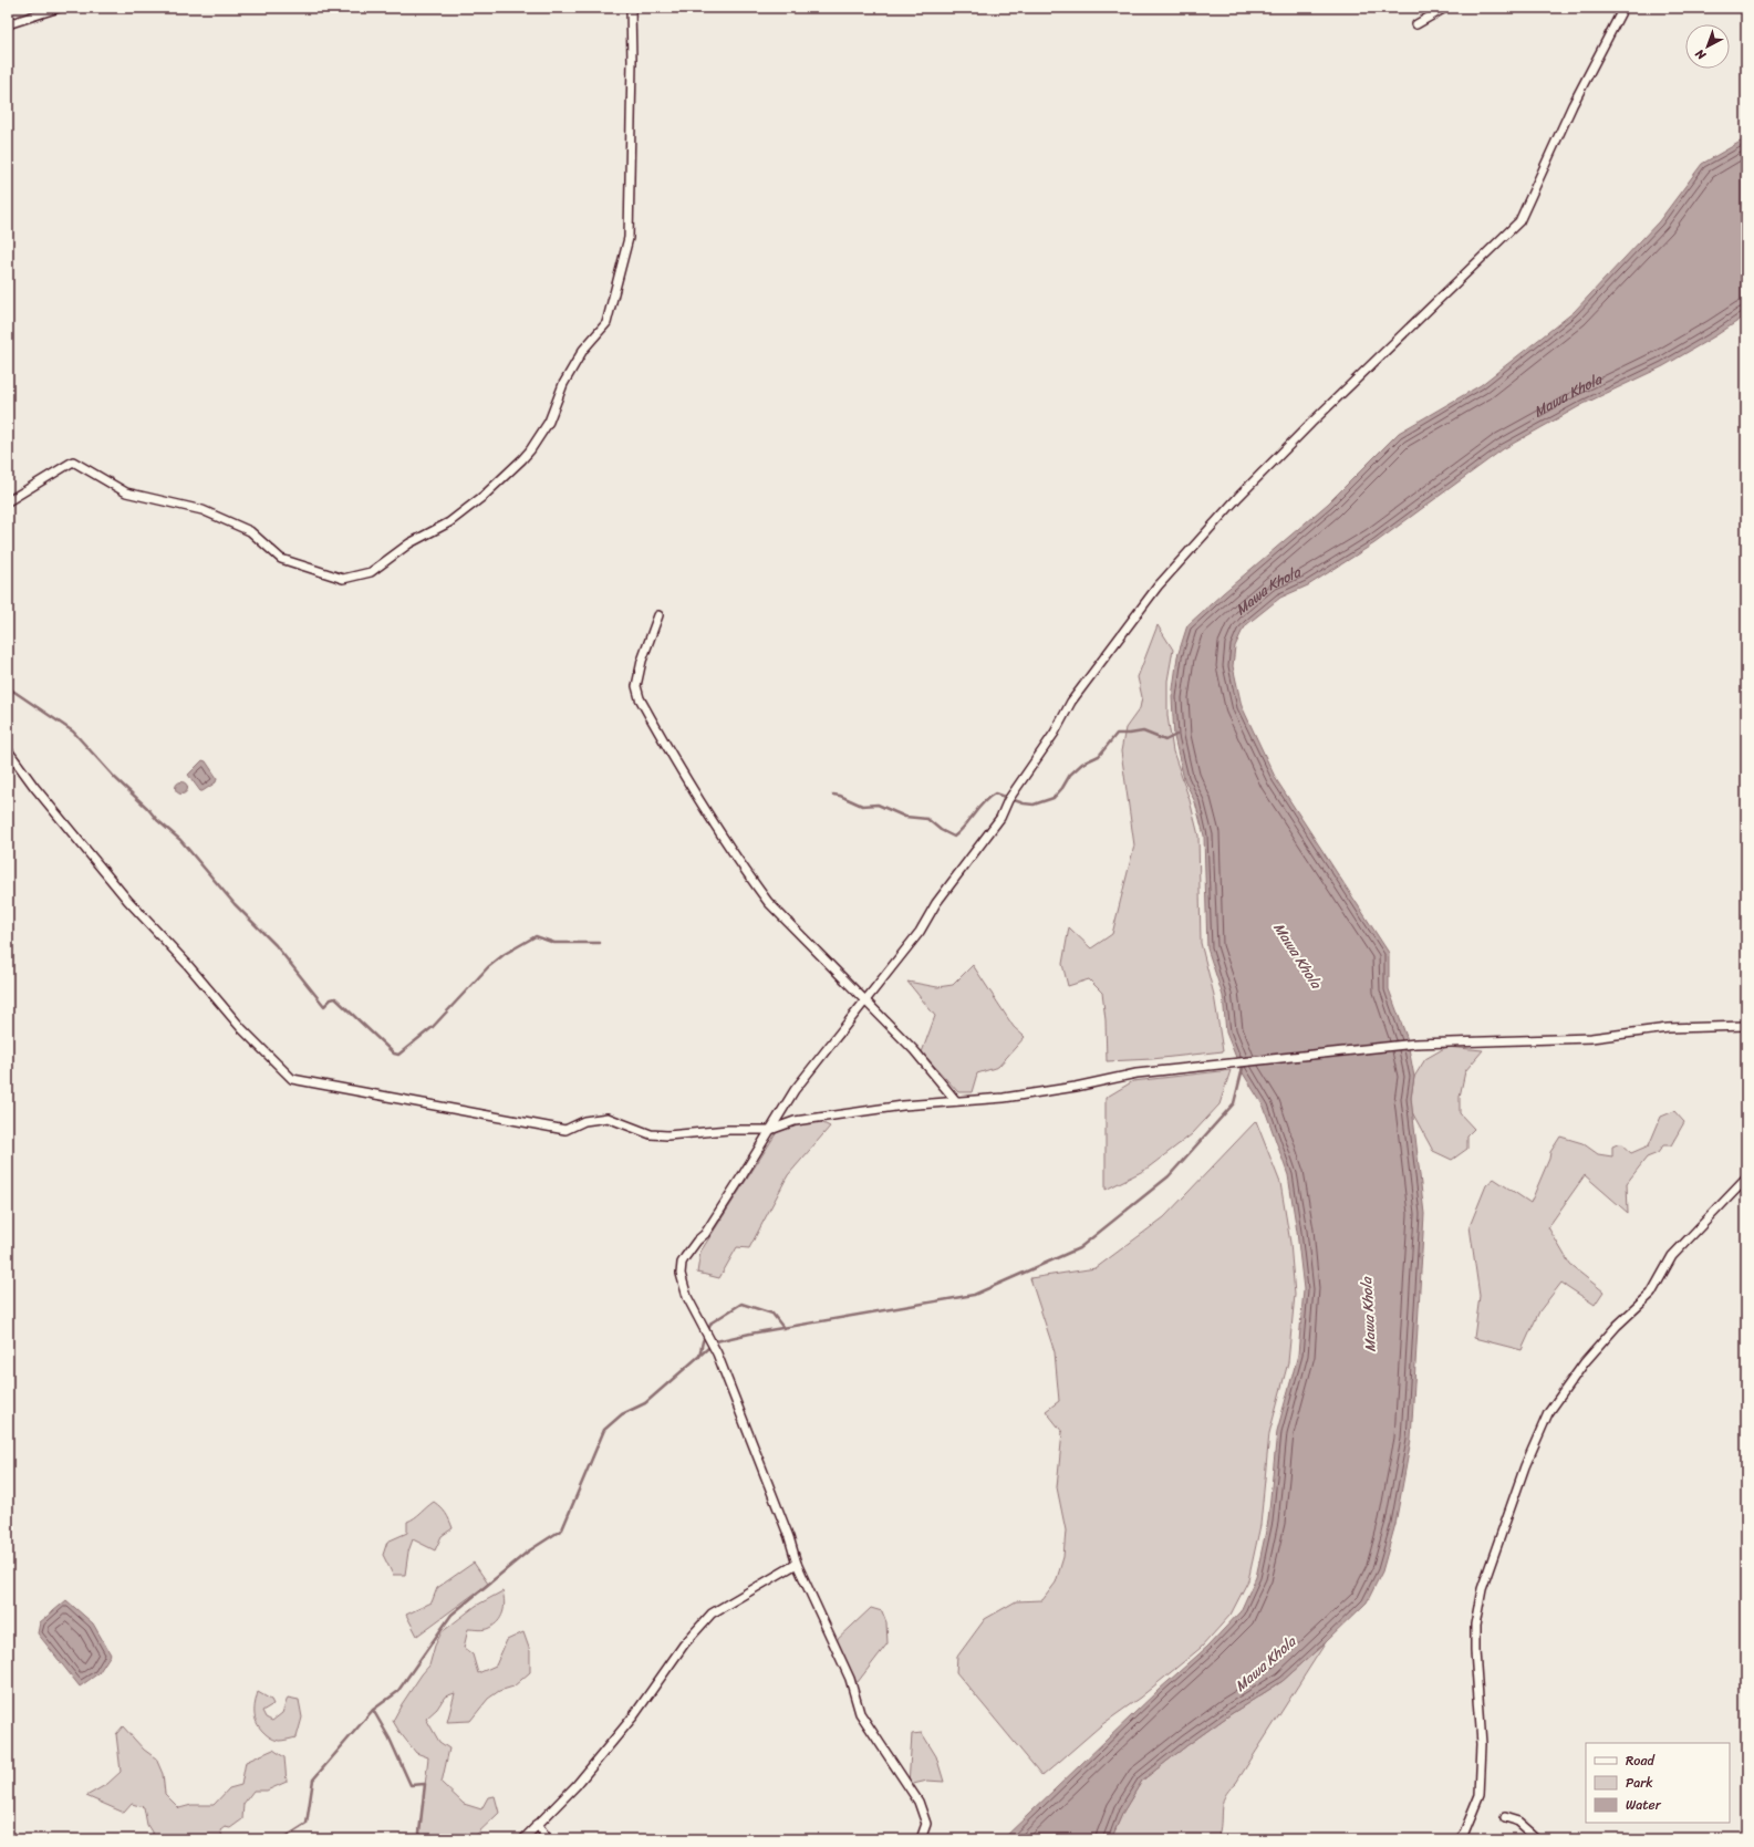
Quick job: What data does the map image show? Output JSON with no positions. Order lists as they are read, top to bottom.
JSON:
{
  "water": ["Mawa Khola"],
  "legend": ["Road", "Park", "Water"],
  "north": "bottom left"
}
